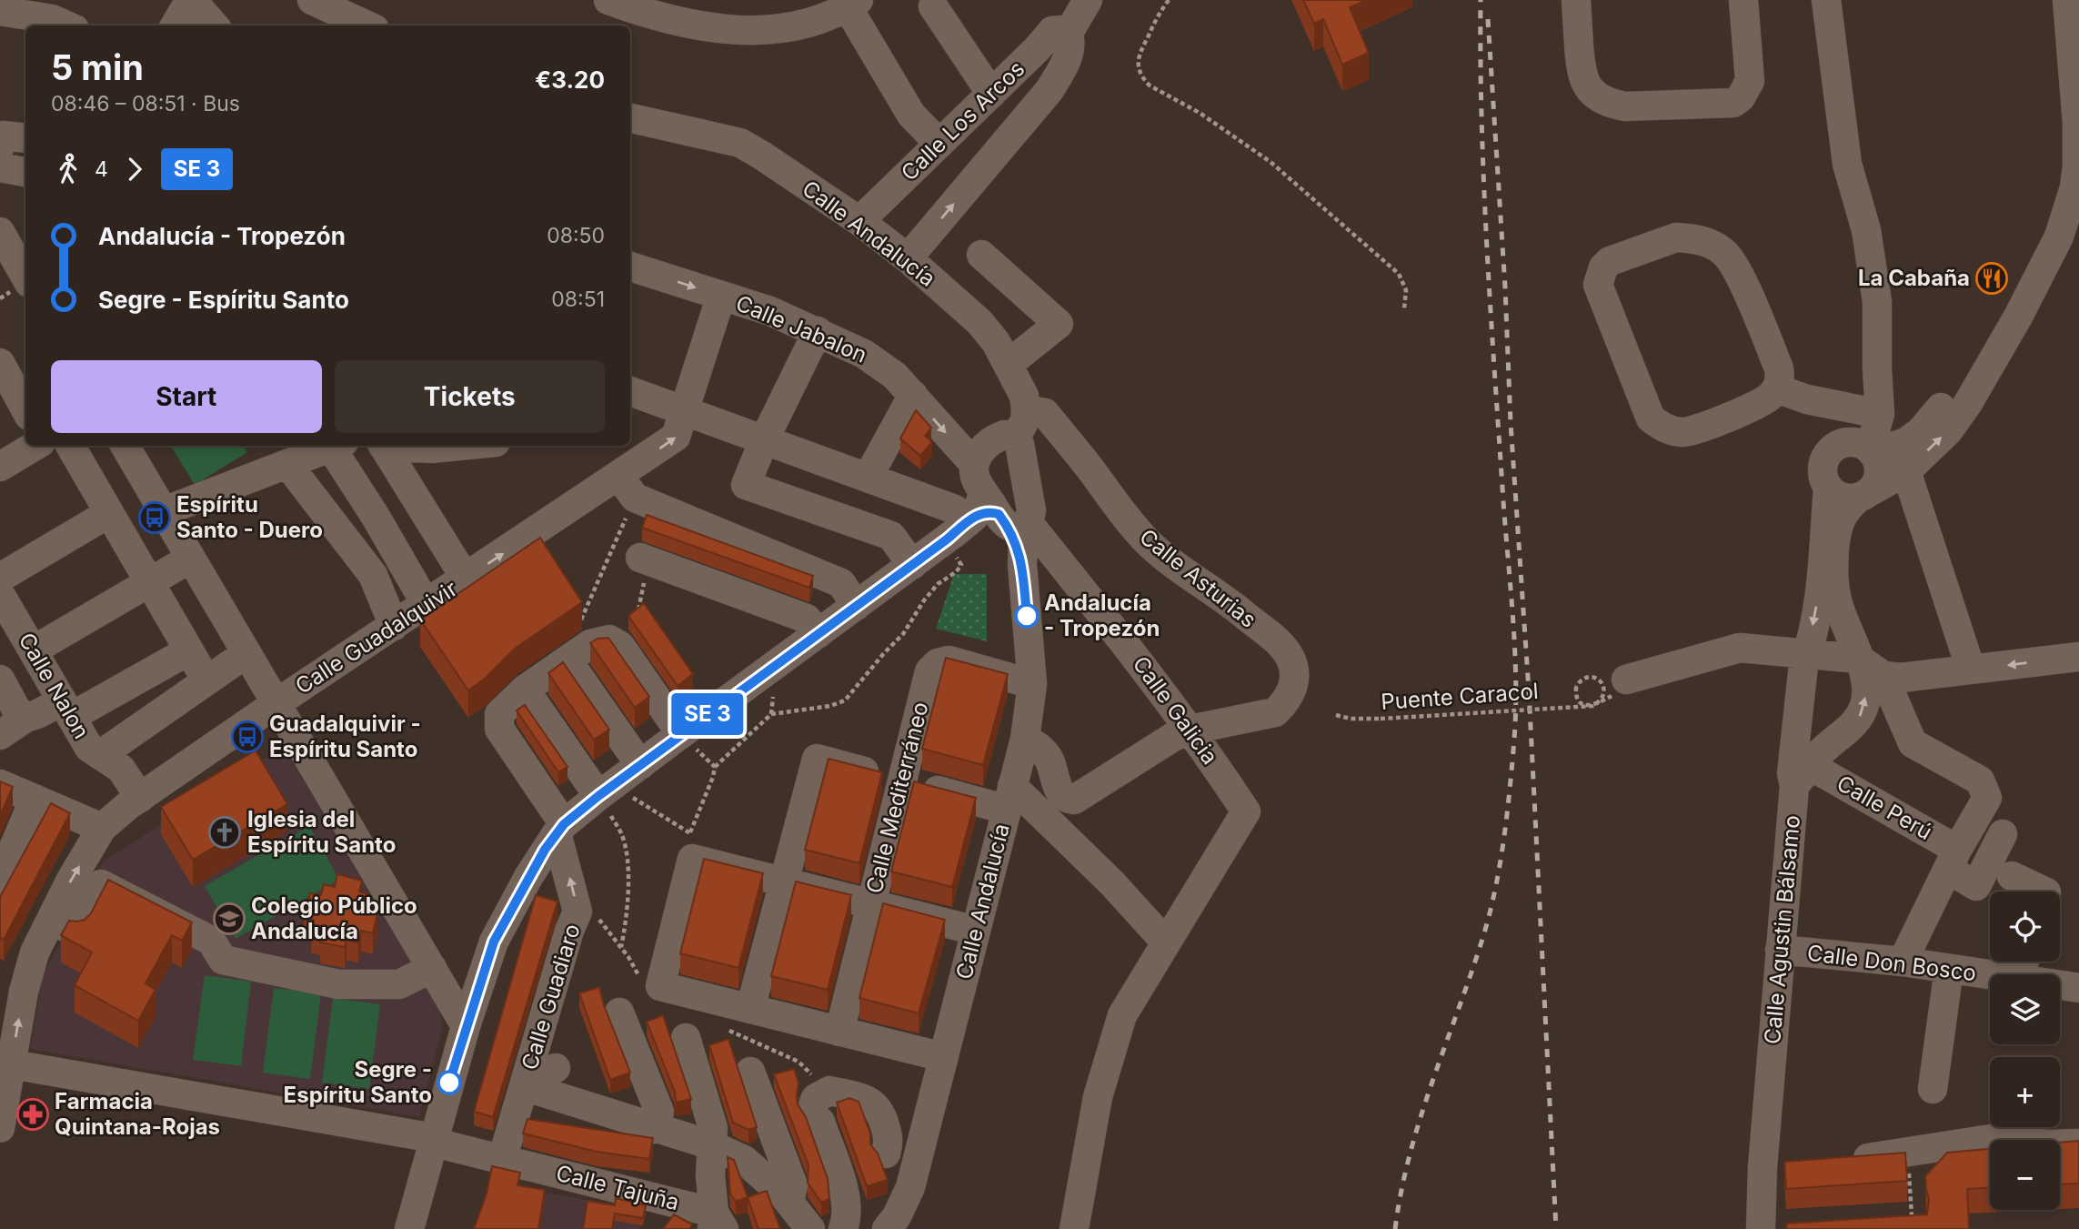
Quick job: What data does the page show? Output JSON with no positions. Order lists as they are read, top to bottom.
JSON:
{
  "streets": {
    "street": [
      "Calle Los Arcos",
      "Calle Andalucía",
      "Calle Jabalon",
      "Calle Asturias",
      "Calle Guadalquivir",
      "Calle Nalon",
      "Calle Galicia",
      "Calle Mediterráneo",
      "Calle Perú",
      "Calle Agustin Bálsamo",
      "Calle Don Bosco",
      "Calle Guadiaro",
      "Calle Tajuña"
    ],
    "path": ["Puente Caracol"]
  },
  "crossings": [
    ["Calle Los Arcos", "Calle Andalucía"],
    ["Calle Andalucía", "Calle Jabalon"],
    ["Calle Andalucía", "Calle Asturias"],
    ["Calle Andalucía", "Calle Galicia"],
    ["Calle Andalucía", "Calle Mediterráneo"],
    ["Calle Jabalon", "Calle Guadalquivir"],
    ["Calle Asturias", "Calle Galicia"],
    ["Calle Guadalquivir", "Calle Nalon"],
    ["Calle Guadalquivir", "Calle Tajuña"],
    ["Calle Perú", "Calle Agustin Bálsamo"],
    ["Calle Perú", "Calle Don Bosco"],
    ["Calle Agustin Bálsamo", "Calle Don Bosco"],
    ["Calle Guadiaro", "Calle Tajuña"]
  ],
  "places": {
    "restaurant": ["La Cabaña"],
    "bus stop": ["Espíritu Santo - Duero", "Guadalquivir - Espíritu Santo"],
    "other": ["Andalucía - Tropezón", "Segre - Espíritu Santo"],
    "church": ["Iglesia del Espíritu Santo"],
    "school or university": ["Colegio Público Andalucía"],
    "pharmacy": ["Farmacia Quintana-Rojas"]
  },
  "page": {
    "on_map": "SE 3",
    "heading": ["5 min", "08:46 – 08:51 · Bus", "€3.20"],
    "legs": ["4", "SE 3"],
    "list": [
      {
        "name": "Andalucía - Tropezón",
        "value": "08:50"
      },
      {
        "name": "Segre - Espíritu Santo",
        "value": "08:51"
      }
    ],
    "buttons": ["Start", "Tickets"],
    "map_buttons": ["+", "−"]
  }
}
